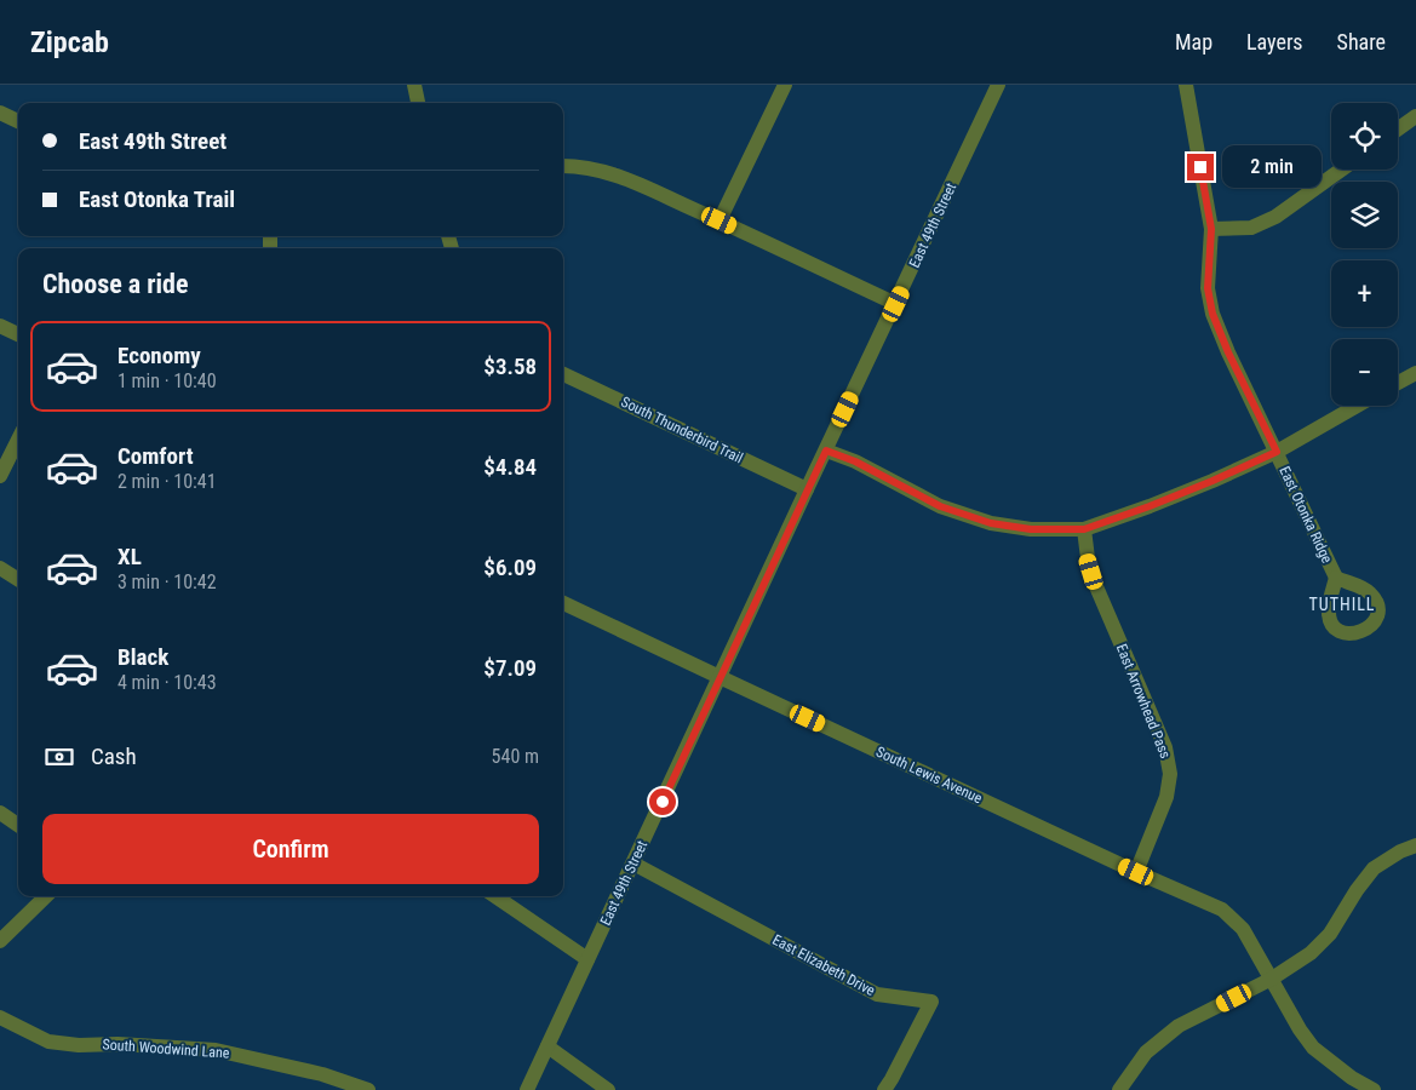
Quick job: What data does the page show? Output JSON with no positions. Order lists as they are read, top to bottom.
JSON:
{
  "streets": {
    "street": [
      "East 49th Street",
      "South Thunderbird Trail",
      "East Otonka Ridge",
      "East Arrowhead Pass",
      "South Lewis Avenue",
      "East Elizabeth Drive",
      "South Woodwind Lane"
    ]
  },
  "crossings": [
    ["East 49th Street", "South Thunderbird Trail"],
    ["East 49th Street", "South Lewis Avenue"],
    ["East 49th Street", "East Elizabeth Drive"],
    ["East Arrowhead Pass", "South Lewis Avenue"]
  ],
  "districts": ["TUTHILL"],
  "page": {
    "header": "Zipcab",
    "nav": ["Map", "Layers", "Share"],
    "map_buttons": ["+", "−"],
    "banner": ["East 49th Street", "East Otonka Trail"],
    "bubble": "2 min",
    "heading": "Choose a ride",
    "list": [
      {
        "name": "Economy",
        "note": "1 min · 10:40",
        "value": "$3.58"
      },
      {
        "name": "Comfort",
        "note": "2 min · 10:41",
        "value": "$4.84"
      },
      {
        "name": "XL",
        "note": "3 min · 10:42",
        "value": "$6.09"
      },
      {
        "name": "Black",
        "note": "4 min · 10:43",
        "value": "$7.09"
      }
    ],
    "pay": ["Cash", "540 m"],
    "buttons": "Confirm"
  }
}
